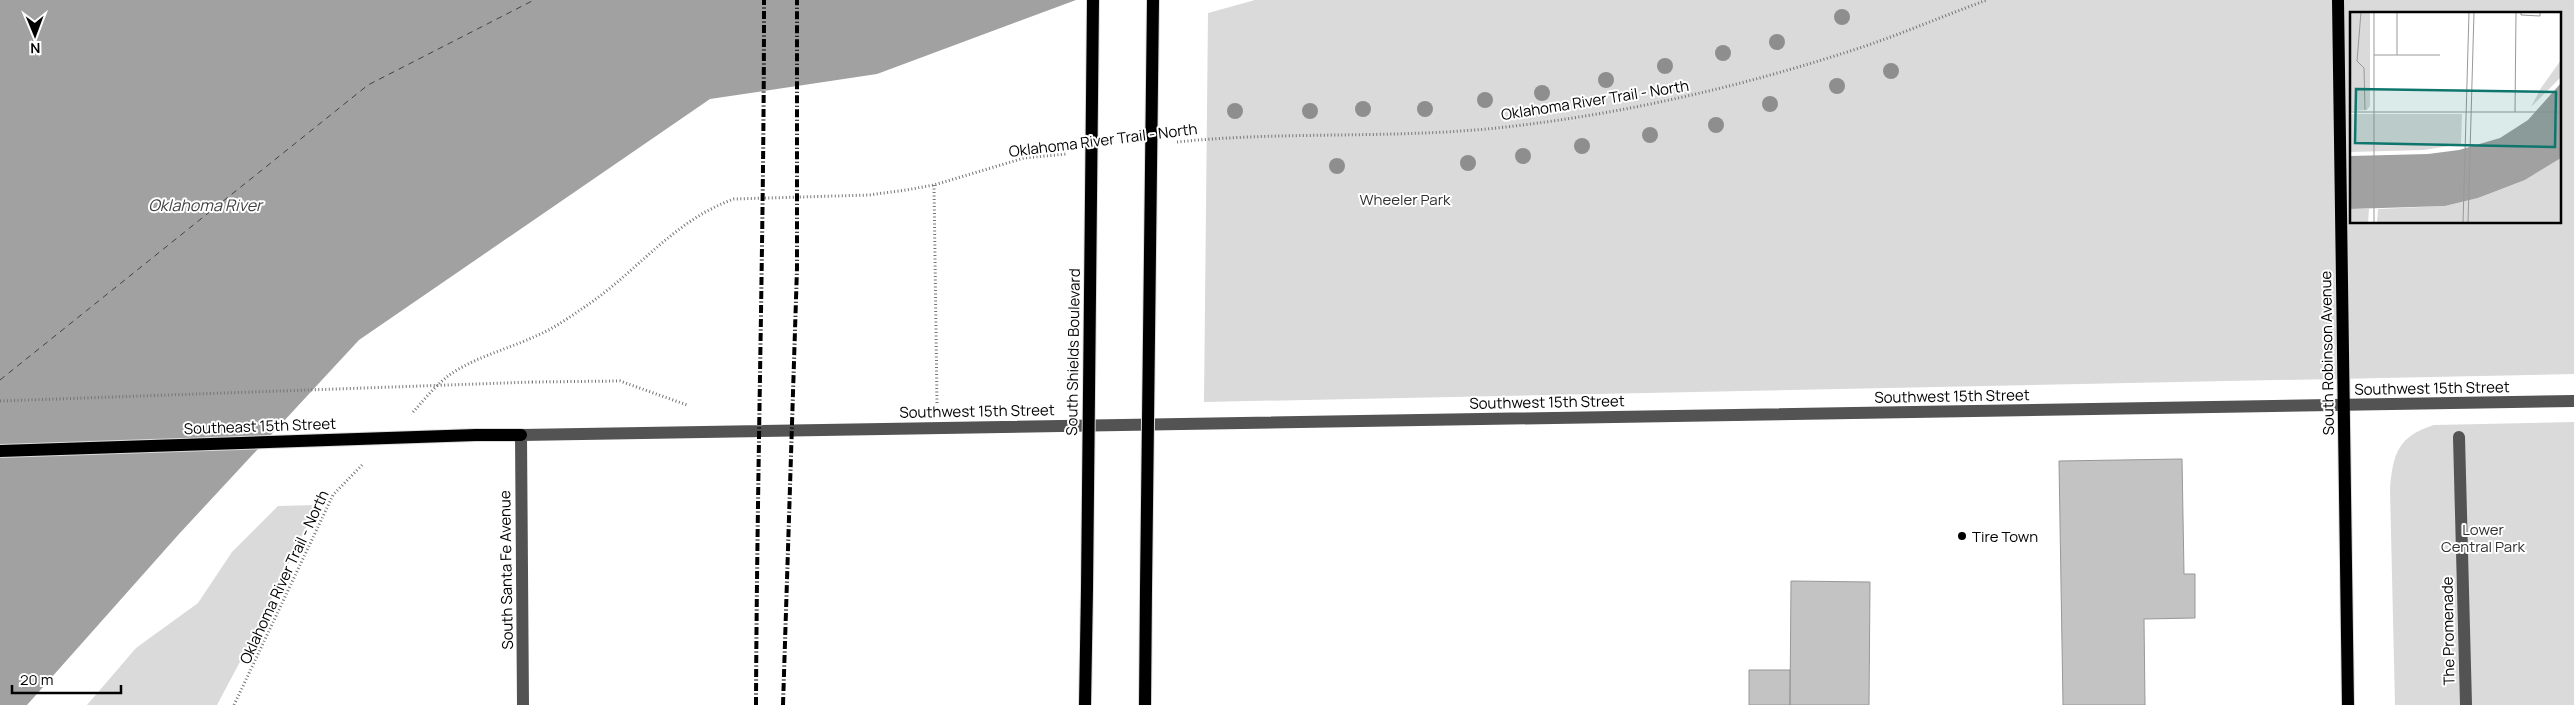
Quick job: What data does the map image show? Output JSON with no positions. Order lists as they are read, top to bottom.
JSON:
{
  "streets": {
    "main road": ["South Shields Boulevard", "South Robinson Avenue", "Southeast 15th Street"],
    "street": ["Southwest 15th Street", "South Santa Fe Avenue", "The Promenade"],
    "path": ["Oklahoma River Trail - North"]
  },
  "crossings": [
    ["South Robinson Avenue", "Southwest 15th Street"],
    ["Southwest 15th Street", "Southeast 15th Street"],
    ["Southwest 15th Street", "South Santa Fe Avenue"],
    ["Southeast 15th Street", "South Santa Fe Avenue"]
  ],
  "water": ["Oklahoma River"],
  "parks": ["Wheeler Park", "Lower Central Park"],
  "places": ["Tire Town"],
  "scale_bar": "20 m",
  "north": "bottom"
}
